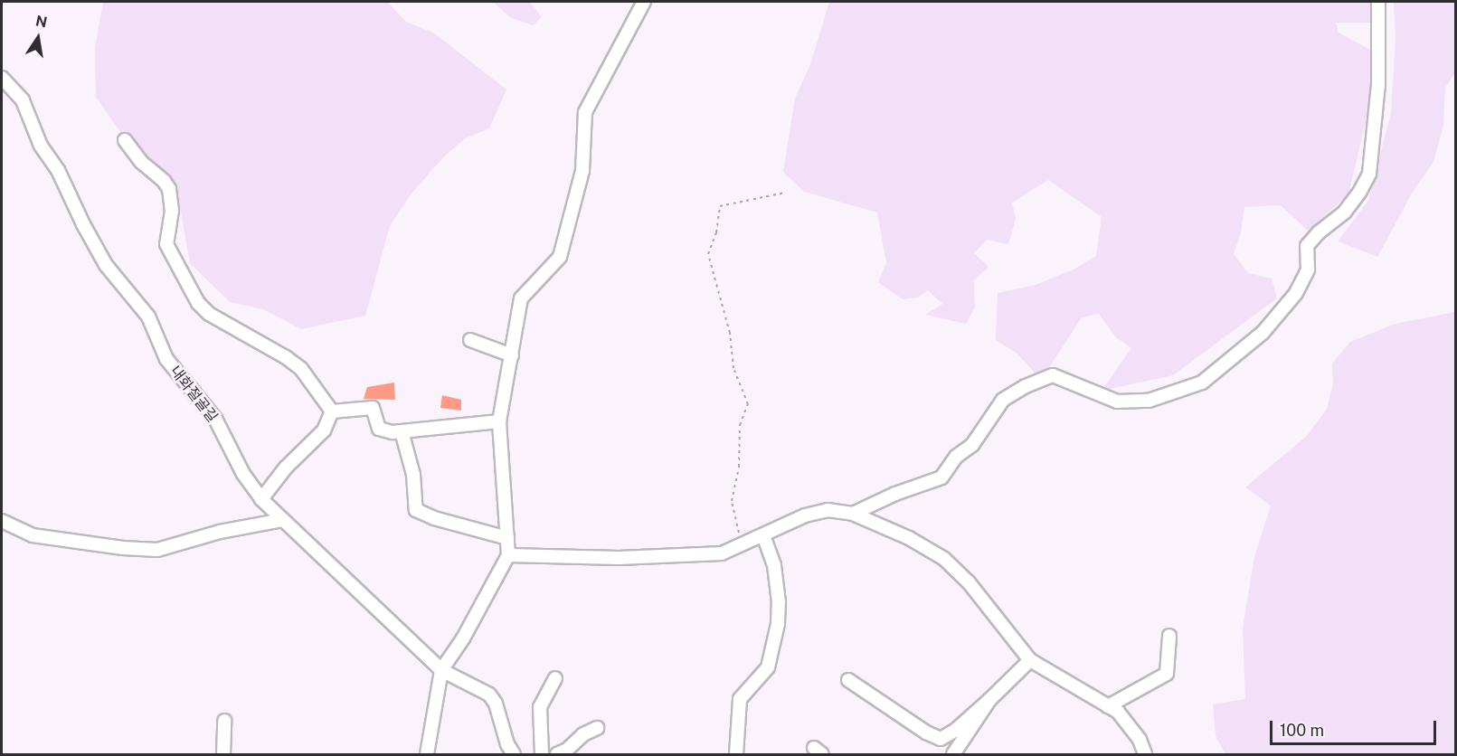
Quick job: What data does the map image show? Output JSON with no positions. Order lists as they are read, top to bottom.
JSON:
{
  "streets": {
    "street": ["내화절골길"]
  },
  "scale_bar": "100 m",
  "north": "top"
}
